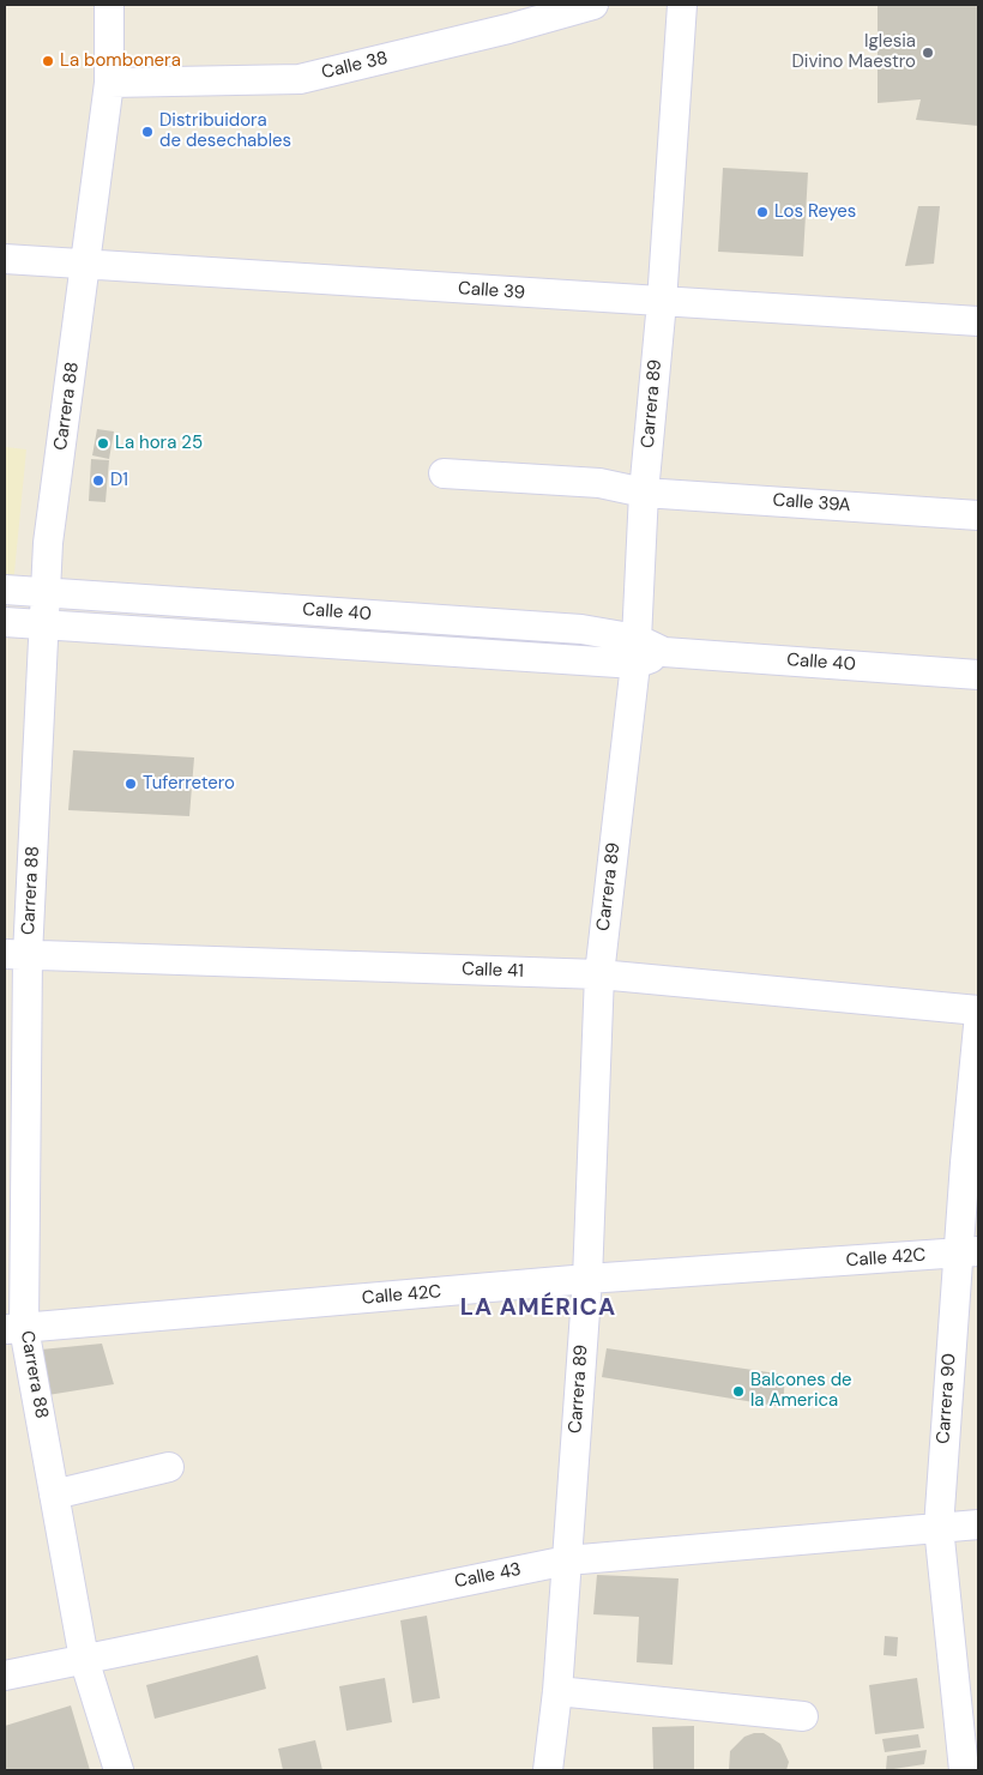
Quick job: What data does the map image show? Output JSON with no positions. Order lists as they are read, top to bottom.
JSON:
{
  "streets": {
    "street": [
      "Calle 38",
      "Calle 39",
      "Carrera 89",
      "Carrera 88",
      "Calle 39A",
      "Calle 40",
      "Calle 41",
      "Calle 42C",
      "Carrera 90",
      "Calle 43"
    ]
  },
  "crossings": [
    ["Calle 38", "Carrera 88"],
    ["Calle 39", "Carrera 89"],
    ["Calle 39", "Carrera 88"],
    ["Carrera 89", "Calle 39A"],
    ["Carrera 89", "Calle 40"],
    ["Carrera 89", "Calle 41"],
    ["Carrera 89", "Calle 42C"],
    ["Carrera 89", "Calle 43"],
    ["Carrera 88", "Calle 40"],
    ["Carrera 88", "Calle 41"],
    ["Carrera 88", "Calle 42C"],
    ["Carrera 88", "Calle 43"],
    ["Calle 42C", "Carrera 90"],
    ["Carrera 90", "Calle 43"]
  ],
  "districts": ["LA AMÉRICA"],
  "places": [
    "Iglesia Divino Maestro",
    "La bombonera",
    "Distribuidora de desechables",
    "Los Reyes",
    "La hora 25",
    "D1",
    "Tuferretero",
    "Balcones de la America"
  ]
}
